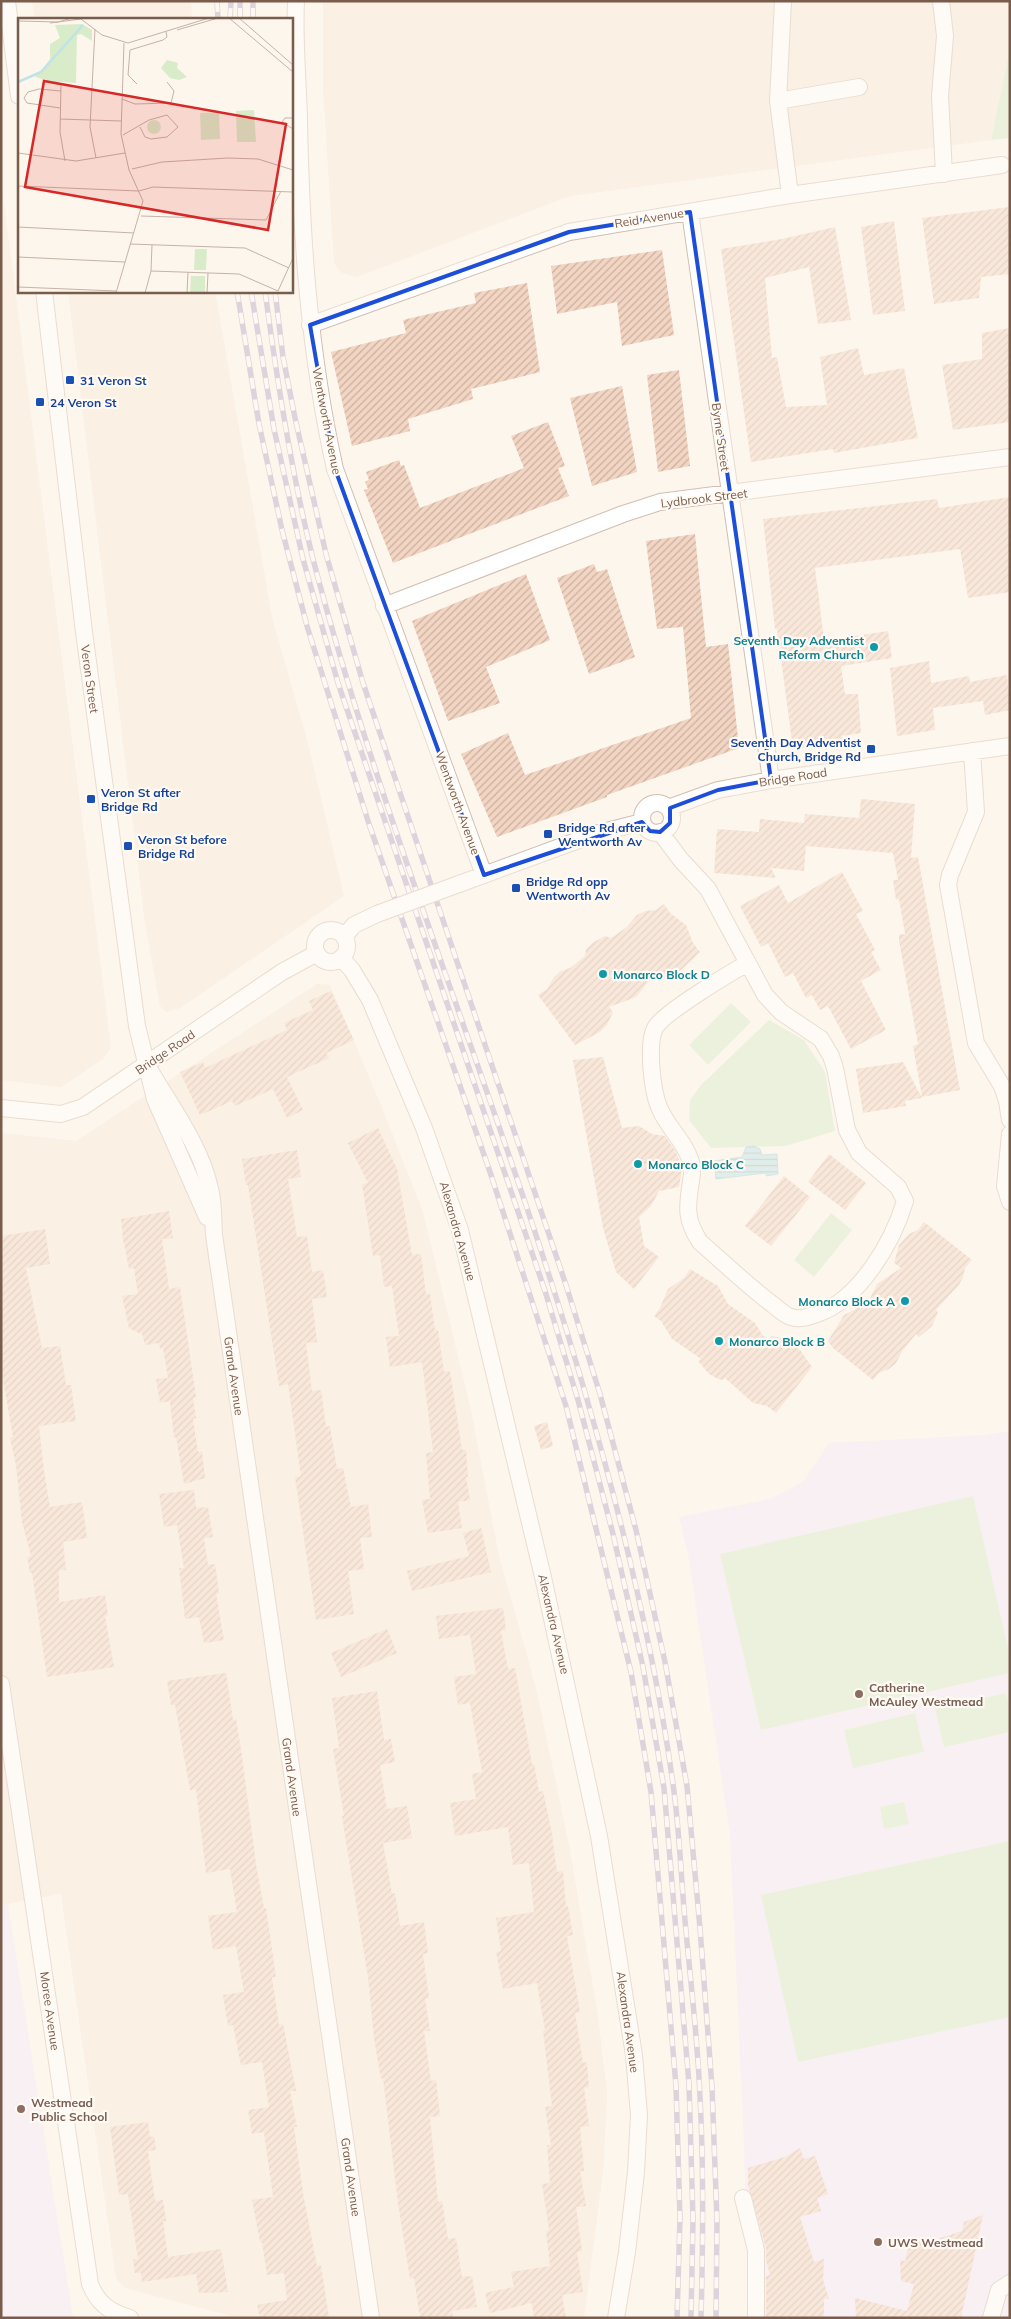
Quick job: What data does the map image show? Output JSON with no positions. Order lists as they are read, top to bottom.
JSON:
{
  "streets": {
    "street": [
      "Reid Avenue",
      "Wentworth Avenue",
      "Byrne Street",
      "Lydbrook Street",
      "Veron Street",
      "Bridge Road",
      "Alexandra Avenue",
      "Grand Avenue",
      "Moree Avenue"
    ]
  },
  "crossings": [
    ["Reid Avenue", "Wentworth Avenue"],
    ["Reid Avenue", "Byrne Street"],
    ["Wentworth Avenue", "Lydbrook Street"],
    ["Byrne Street", "Lydbrook Street"],
    ["Byrne Street", "Bridge Road"],
    ["Veron Street", "Bridge Road"],
    ["Veron Street", "Grand Avenue"],
    ["Bridge Road", "Alexandra Avenue"],
    ["Bridge Road", "Grand Avenue"]
  ],
  "places": {
    "transit": [
      "31 Veron St",
      "24 Veron St",
      "Seventh Day Adventist Church, Bridge Rd",
      "Veron St after Bridge Rd",
      "Bridge Rd after Wentworth Av",
      "Veron St before Bridge Rd",
      "Bridge Rd opp Wentworth Av"
    ],
    "other": [
      "Seventh Day Adventist Reform Church",
      "Monarco Block D",
      "Monarco Block C",
      "Monarco Block A",
      "Monarco Block B",
      "Catherine McAuley Westmead",
      "Westmead Public School",
      "UWS Westmead"
    ]
  }
}
